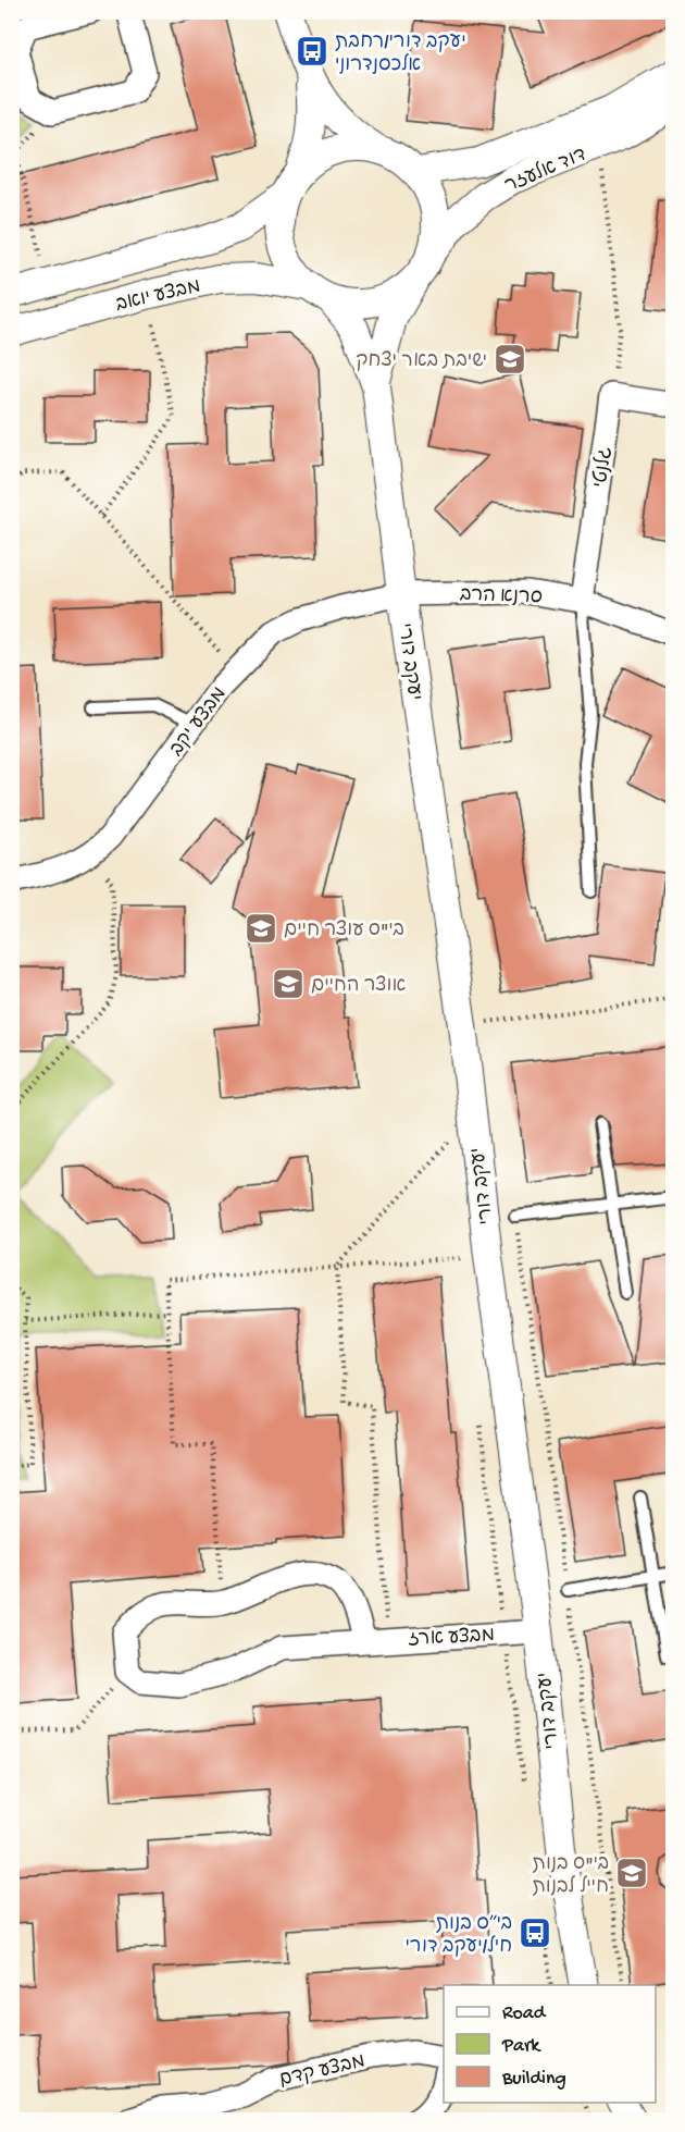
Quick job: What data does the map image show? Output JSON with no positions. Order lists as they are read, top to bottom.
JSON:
{
  "streets": {
    "street": [
      "דוד אלעזר",
      "מבצע יואב",
      "גלנטי",
      "סרנא הרב",
      "יעקב דורי",
      "מבצע יקב",
      "מבצע ארז",
      "מבצע קדם"
    ]
  },
  "crossings": [
    ["דוד אלעזר", "מבצע יואב"],
    ["דוד אלעזר", "יעקב דורי"],
    ["מבצע יואב", "יעקב דורי"],
    ["גלנטי", "סרנא הרב"],
    ["סרנא הרב", "יעקב דורי"],
    ["סרנא הרב", "מבצע יקב"],
    ["יעקב דורי", "מבצע יקב"],
    ["יעקב דורי", "מבצע ארז"]
  ],
  "places": {
    "bus stop": ["יעקב דורי/רחבת אלכסנדרוני", "בי״ס בנות חיל/יעקב דורי"],
    "school or university": [
      "ישיבת באר יצחק",
      "בי\"ס עוצר חיים",
      "אוצר החיים",
      "בי\"ס בנות חייל לבנות"
    ]
  },
  "legend": ["Road", "Park", "Building"]
}
